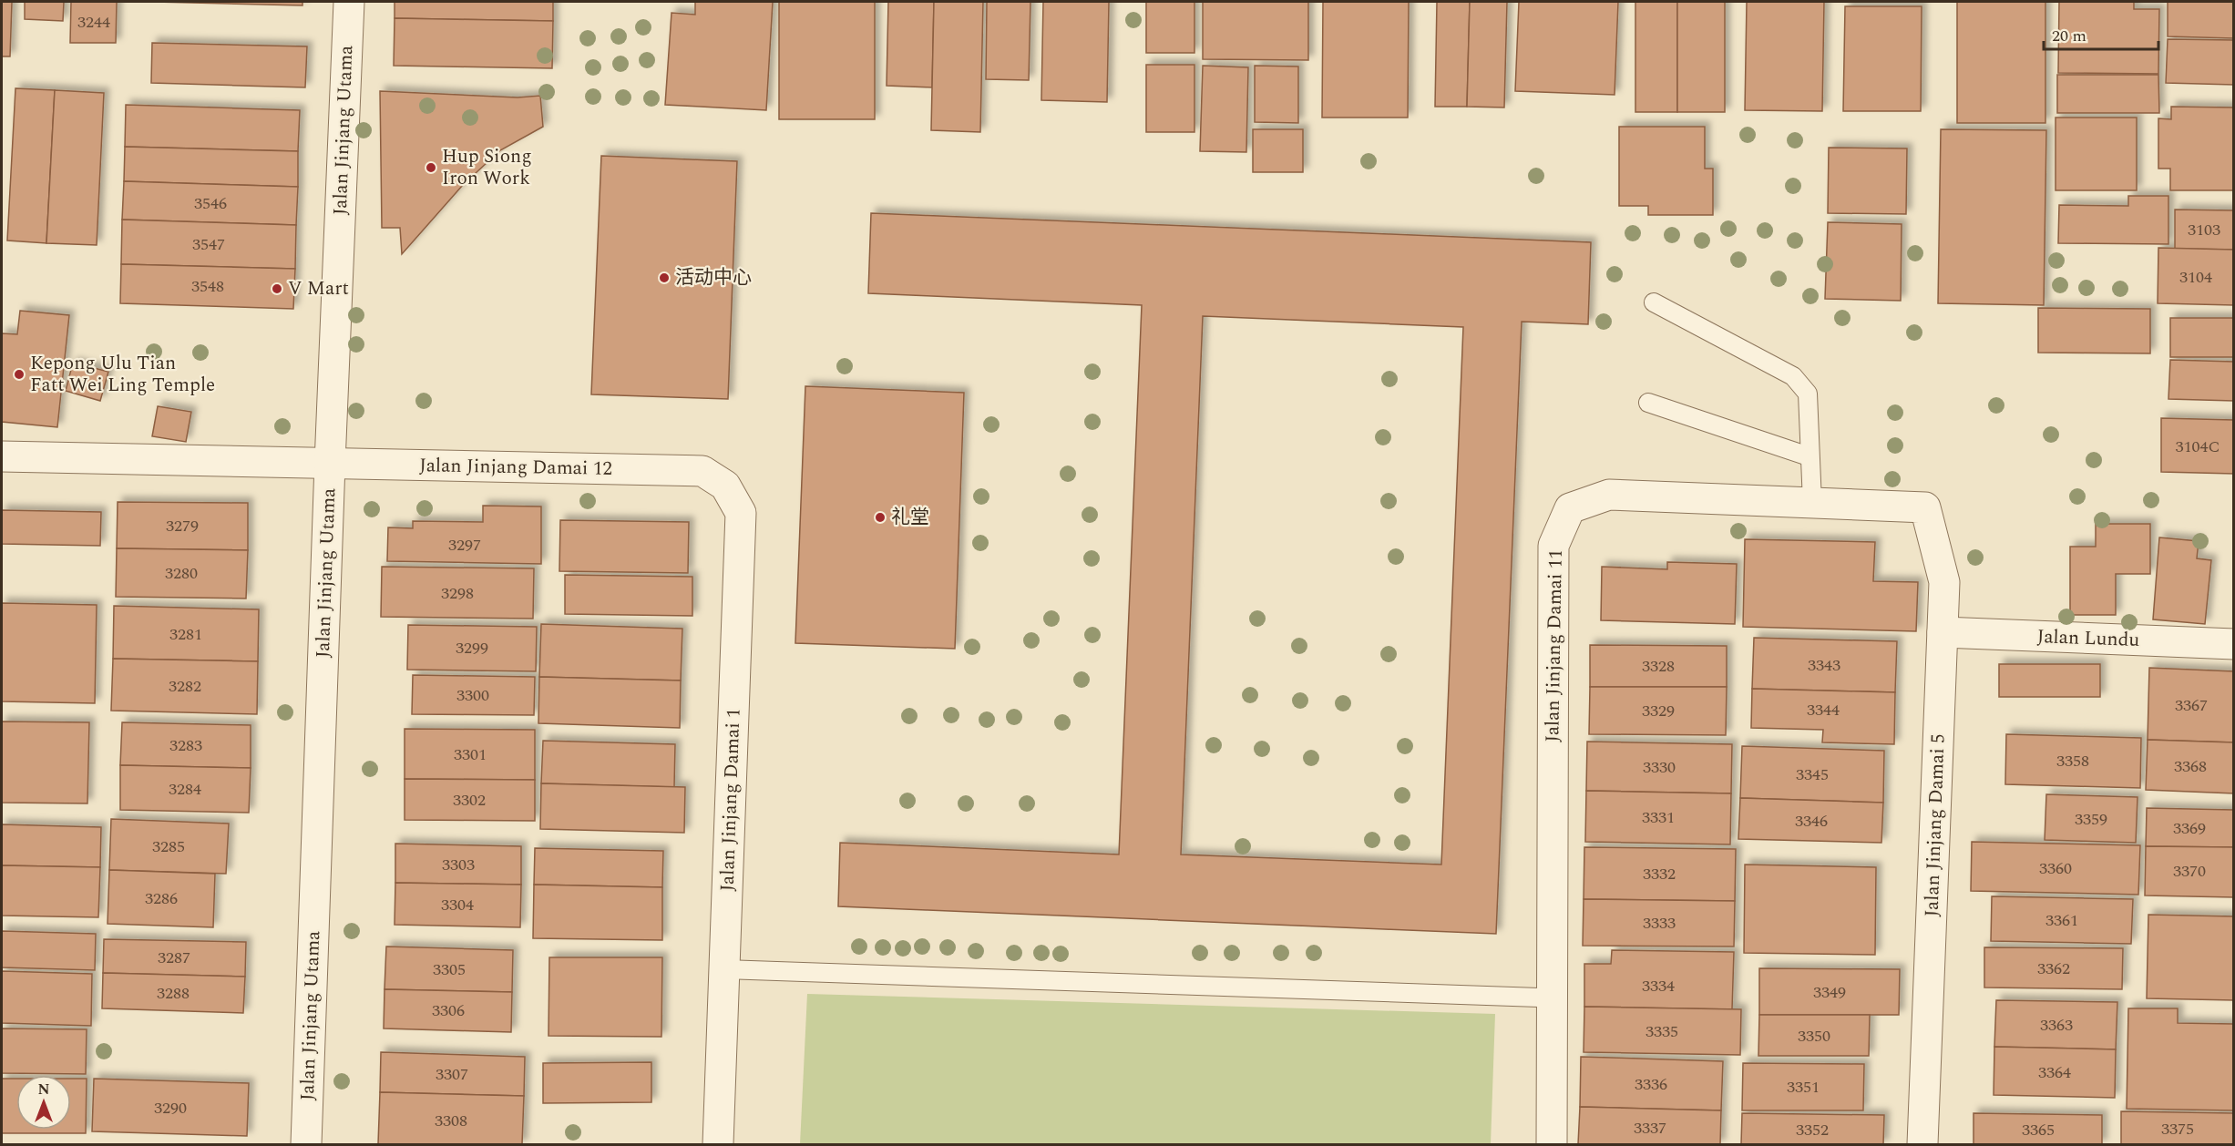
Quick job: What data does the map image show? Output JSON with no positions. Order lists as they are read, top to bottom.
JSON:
{
  "streets": {
    "street": [
      "Jalan Jinjang Utama",
      "Jalan Jinjang Damai 12",
      "Jalan Lundu",
      "Jalan Jinjang Damai 11",
      "Jalan Jinjang Damai 1",
      "Jalan Jinjang Damai 5"
    ]
  },
  "crossings": [
    ["Jalan Jinjang Utama", "Jalan Jinjang Damai 12"],
    ["Jalan Jinjang Damai 12", "Jalan Jinjang Damai 1"],
    ["Jalan Lundu", "Jalan Jinjang Damai 5"],
    ["Jalan Jinjang Damai 11", "Jalan Jinjang Damai 5"]
  ],
  "places": [
    "Hup Siong Iron Work",
    "活动中心",
    "V Mart",
    "Kepong Ulu Tian Fatt Wei Ling Temple",
    "礼堂"
  ],
  "house_numbers": [
    "3244",
    "3546",
    "3103",
    "3547",
    "3104",
    "3548",
    "3104C",
    "3279",
    "3297",
    "3280",
    "3298",
    "3281",
    "3299",
    "3343",
    "3328",
    "3282",
    "3300",
    "3367",
    "3344",
    "3329",
    "3283",
    "3301",
    "3358",
    "3368",
    "3330",
    "3345",
    "3284",
    "3302",
    "3331",
    "3359",
    "3346",
    "3369",
    "3285",
    "3303",
    "3360",
    "3370",
    "3332",
    "3286",
    "3304",
    "3361",
    "3333",
    "3287",
    "3362",
    "3305",
    "3334",
    "3349",
    "3288",
    "3306",
    "3363",
    "3335",
    "3350",
    "3364",
    "3307",
    "3336",
    "3351",
    "3290",
    "3308",
    "3337",
    "3375",
    "3352",
    "3365"
  ],
  "scale_bar": "20 m",
  "north": "top"
}
